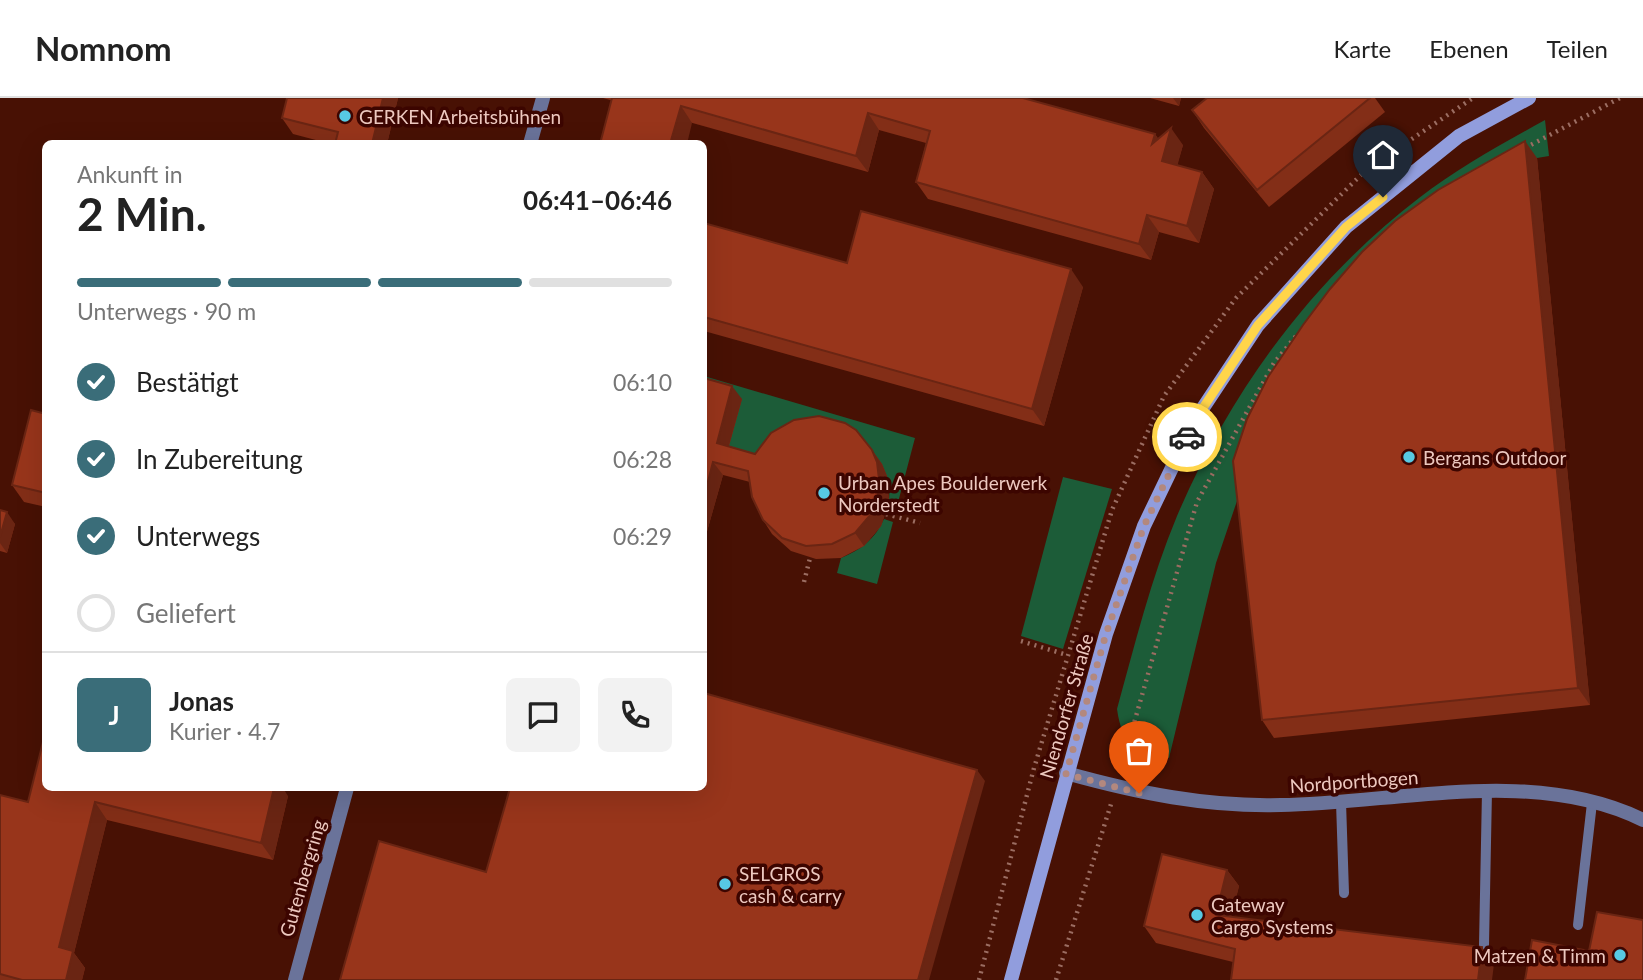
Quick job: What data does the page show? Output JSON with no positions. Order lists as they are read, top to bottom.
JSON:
{
  "streets": {
    "main road": ["Niendorfer Straße"],
    "street": ["Nordportbogen", "Gutenbergring"]
  },
  "crossings": [
    ["Niendorfer Straße", "Nordportbogen"]
  ],
  "places": [
    "GERKEN Arbeitsbühnen",
    "Bergans Outdoor",
    "Urban Apes Boulderwerk Norderstedt",
    "SELGROS cash & carry",
    "Gateway Cargo Systems",
    "Matzen & Timm"
  ],
  "page": {
    "header": "Nomnom",
    "nav": ["Karte", "Ebenen", "Teilen"],
    "heading": ["2 Min.", "Ankunft in", "06:41–06:46"],
    "panel": ["Jonas", "Kurier · 4.7"],
    "bar": "Unterwegs · 90 m",
    "list": [
      ["Bestätigt", "06:10"],
      ["In Zubereitung", "06:28"],
      ["Unterwegs", "06:29"],
      "Geliefert"
    ],
    "round": "J"
  }
}
